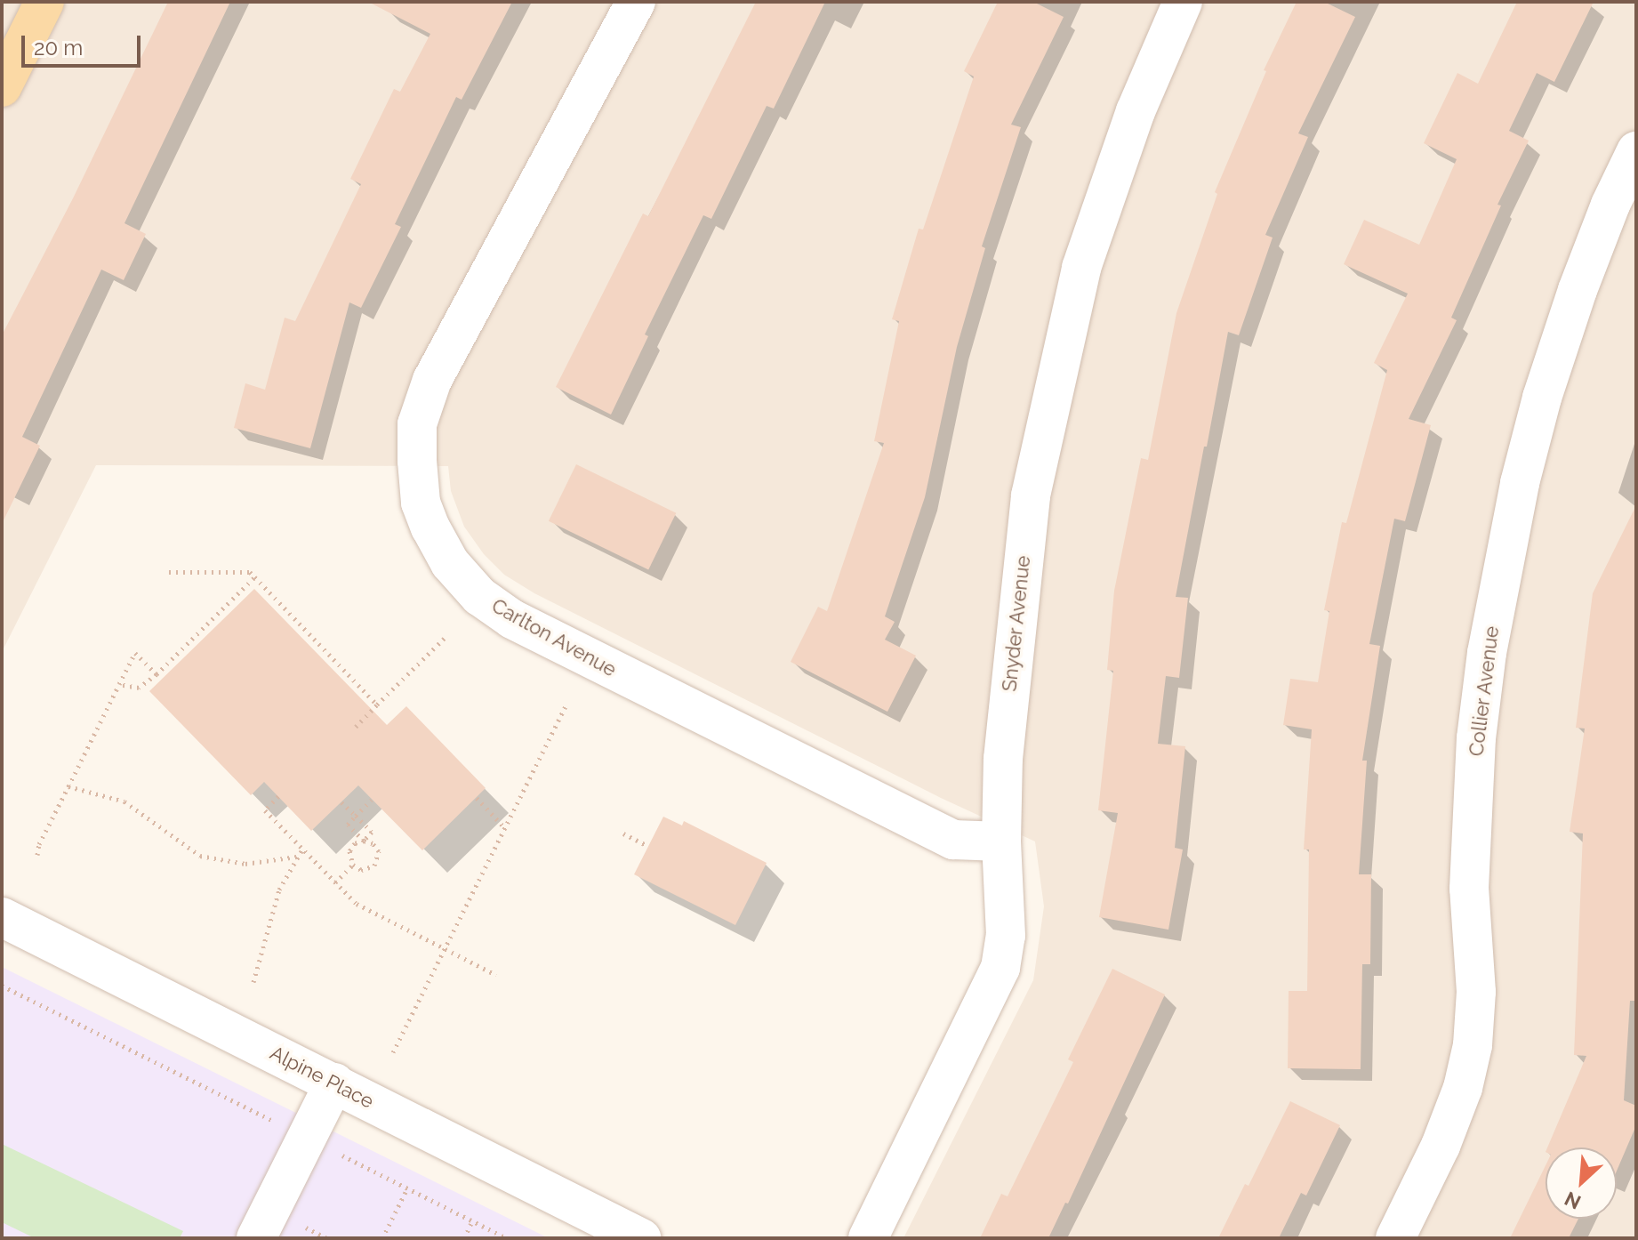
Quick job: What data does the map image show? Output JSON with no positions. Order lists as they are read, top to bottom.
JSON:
{
  "streets": {
    "street": [
      "Snyder Avenue",
      "Carlton Avenue",
      "Collier Avenue",
      "Alpine Place"
    ]
  },
  "crossings": [
    ["Snyder Avenue", "Carlton Avenue"]
  ],
  "scale_bar": "20 m",
  "north": "bottom left"
}
